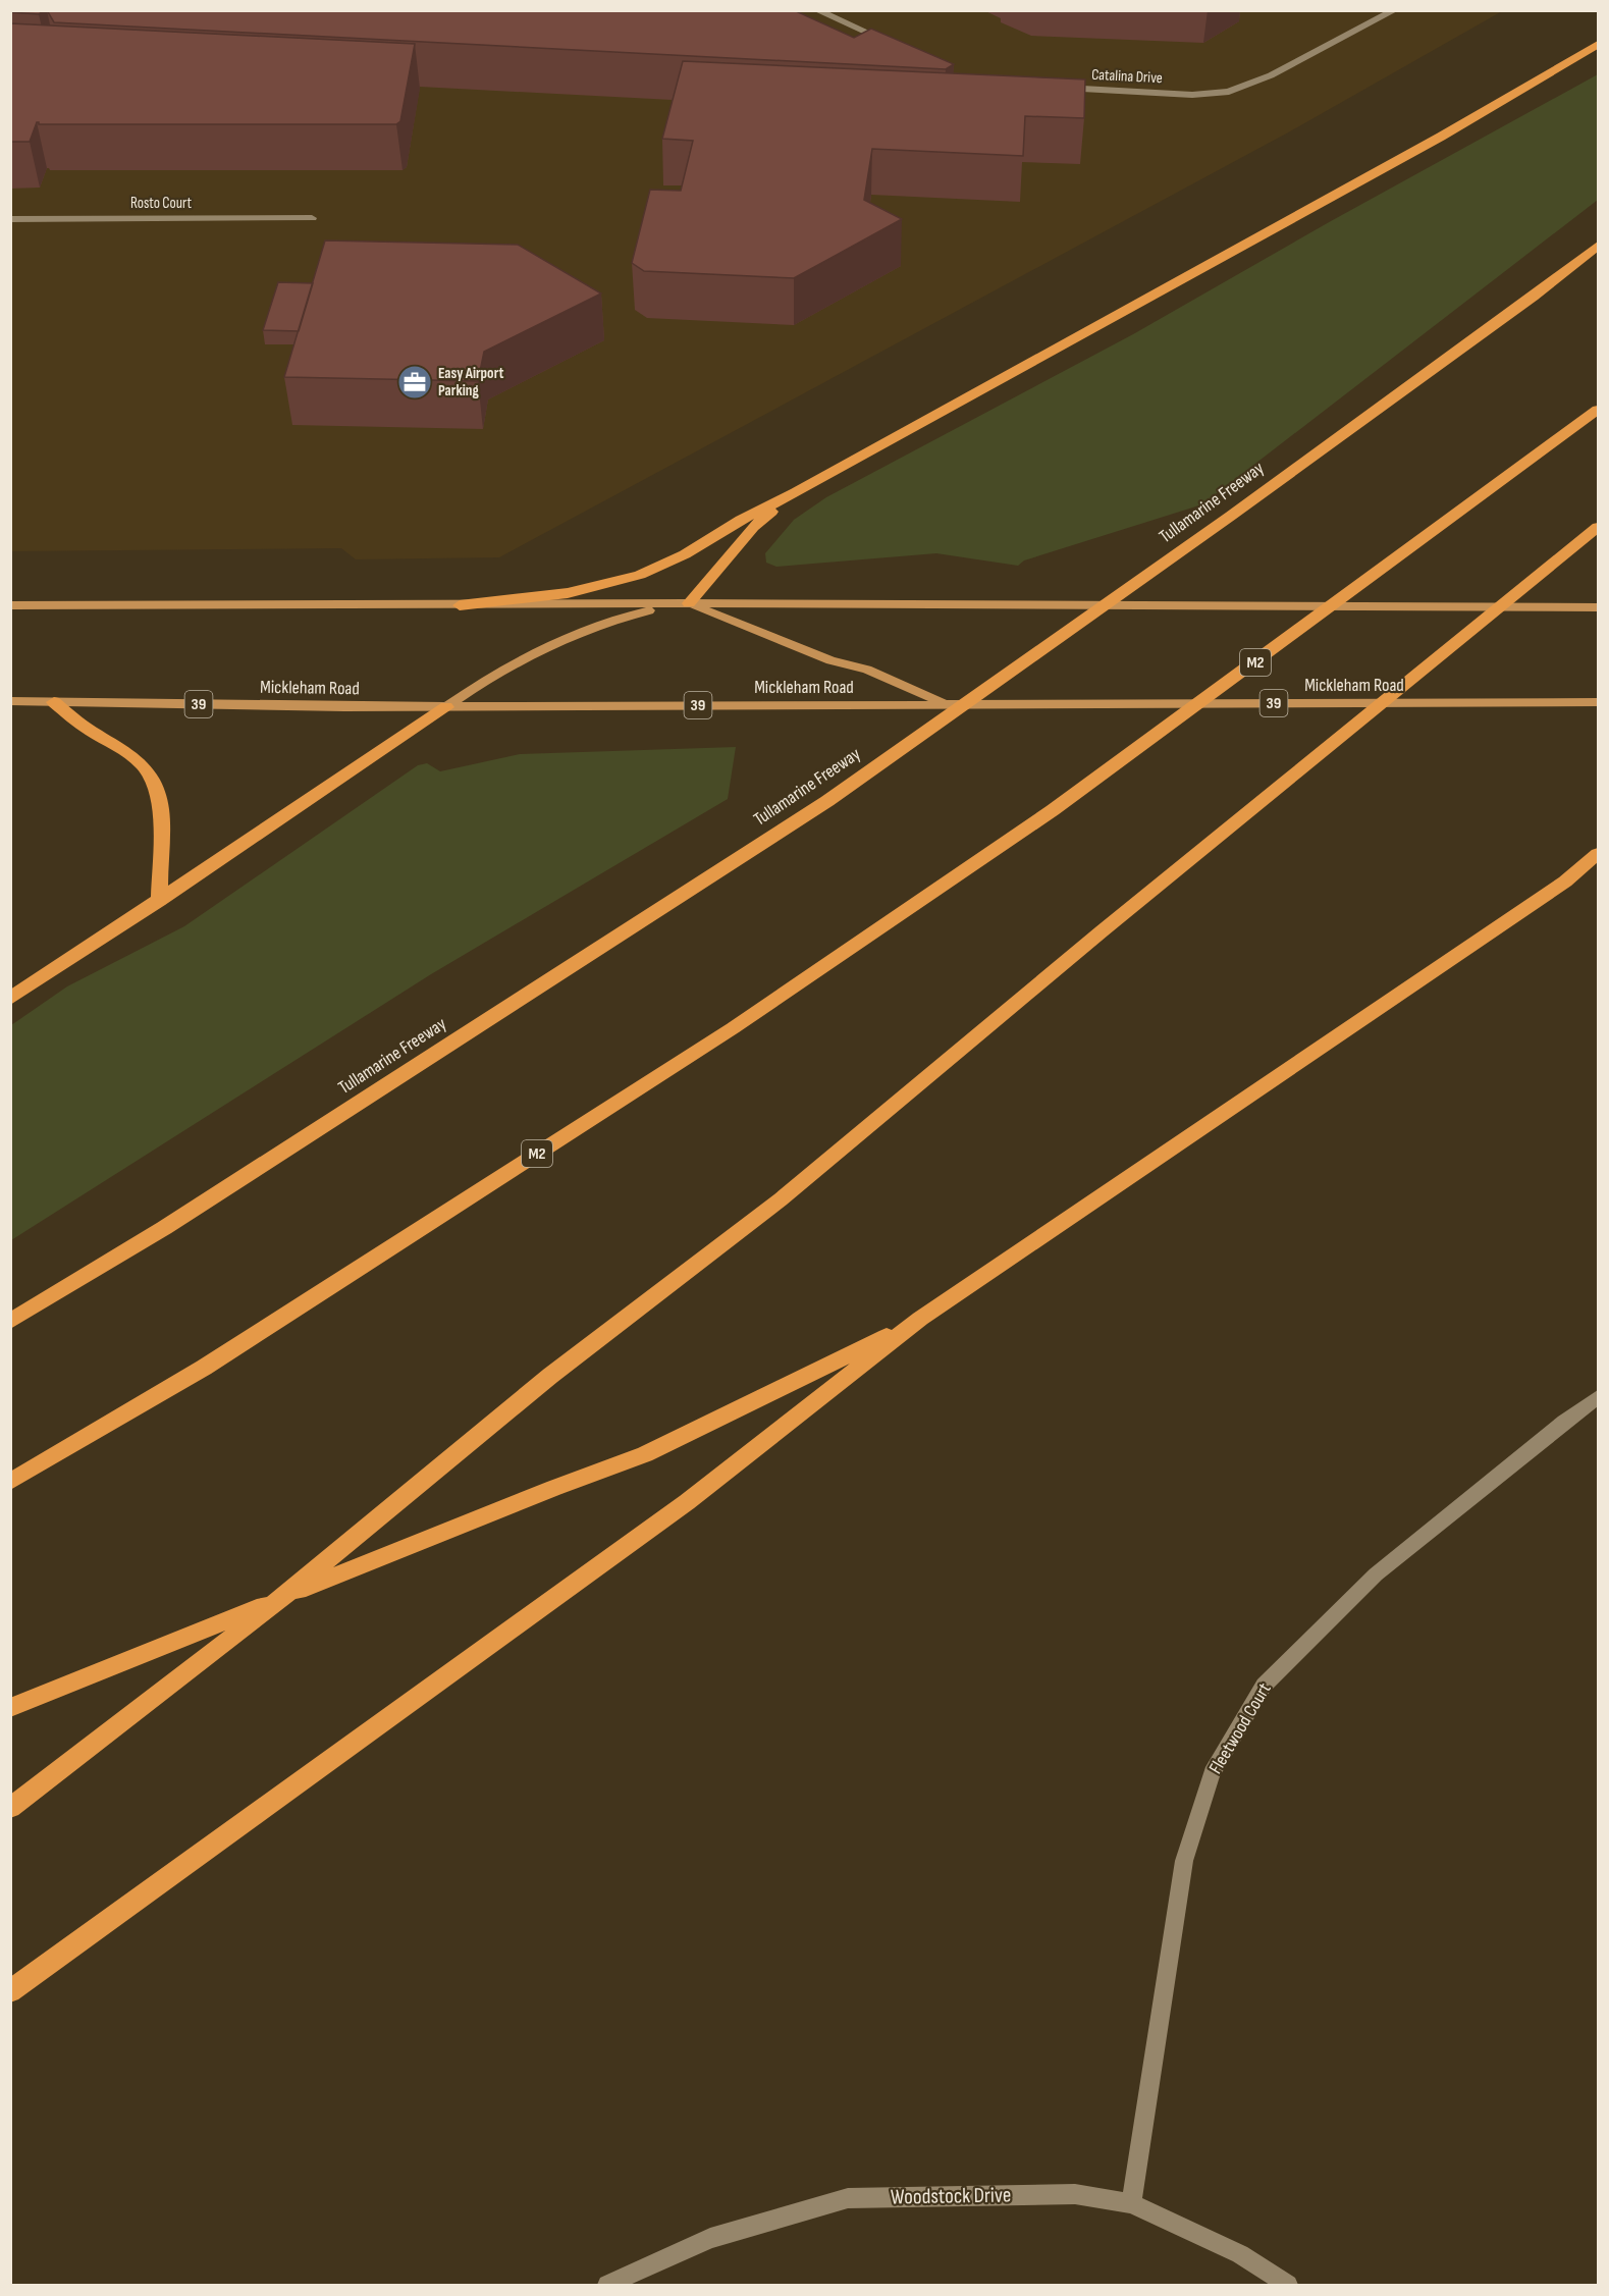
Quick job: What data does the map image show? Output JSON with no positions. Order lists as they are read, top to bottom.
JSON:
{
  "streets": {
    "highway": ["Tullamarine Freeway", "M2"],
    "main road": ["Mickleham Road", "39"],
    "street": [
      "Catalina Drive",
      "Rosto Court",
      "Fleetwood Court",
      "Woodstock Drive"
    ]
  },
  "crossings": [
    ["Fleetwood Court", "Woodstock Drive"]
  ],
  "places": {
    "office": ["Easy Airport Parking"]
  }
}
